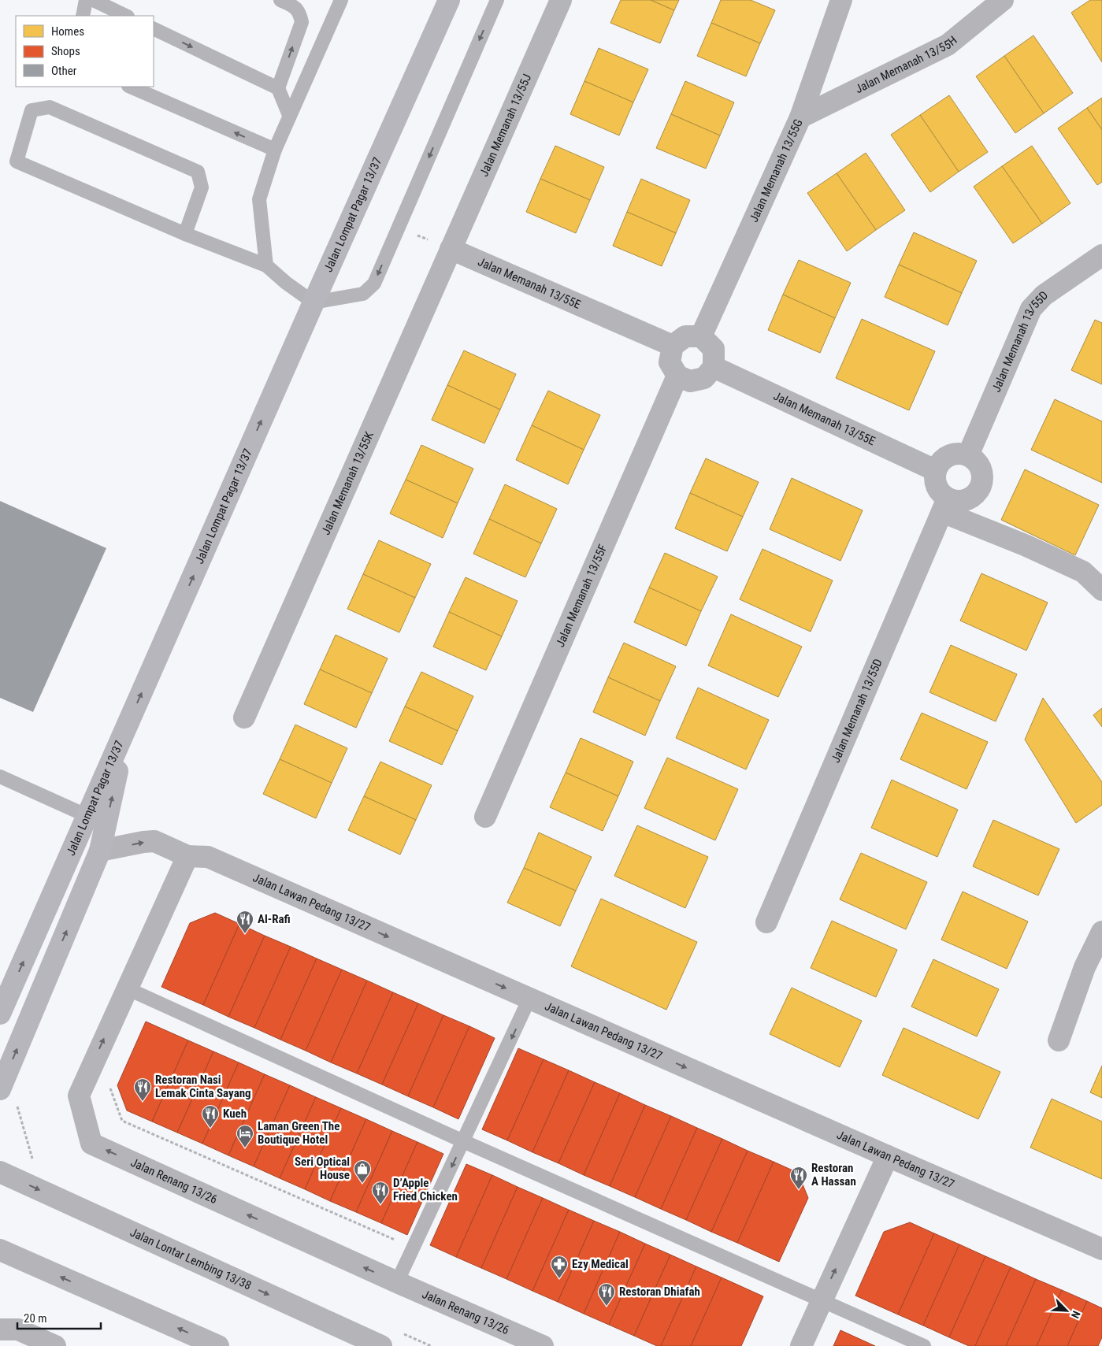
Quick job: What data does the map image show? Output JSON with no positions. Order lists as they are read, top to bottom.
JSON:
{
  "streets": {
    "main road": ["Jalan Lompat Pagar 13/37"],
    "street": [
      "Jalan Memanah 13/55H",
      "Jalan Memanah 13/55J",
      "Jalan Memanah 13/55G",
      "Jalan Memanah 13/55E",
      "Jalan Memanah 13/55D",
      "Jalan Memanah 13/55K",
      "Jalan Memanah 13/55F",
      "Jalan Lawan Pedang 13/27",
      "Jalan Renang 13/26",
      "Jalan Lontar Lembing 13/38"
    ]
  },
  "crossings": [
    ["Jalan Memanah 13/55H", "Jalan Memanah 13/55G"],
    ["Jalan Memanah 13/55J", "Jalan Memanah 13/55E"],
    ["Jalan Memanah 13/55J", "Jalan Memanah 13/55K"],
    ["Jalan Memanah 13/55G", "Jalan Memanah 13/55E"],
    ["Jalan Memanah 13/55G", "Jalan Memanah 13/55F"],
    ["Jalan Memanah 13/55E", "Jalan Memanah 13/55D"],
    ["Jalan Memanah 13/55E", "Jalan Memanah 13/55K"],
    ["Jalan Memanah 13/55E", "Jalan Memanah 13/55F"],
    ["Jalan Lawan Pedang 13/27", "Jalan Renang 13/26"]
  ],
  "one_way": ["Jalan Lompat Pagar 13/37", "Jalan Lawan Pedang 13/27"],
  "places": {
    "restaurant": [
      "Al-Rafi",
      "Restoran Nasi Lemak Cinta Sayang",
      "Kueh",
      "Restoran A Hassan",
      "D’Apple Fried Chicken",
      "Restoran Dhiafah"
    ],
    "hotel": ["Laman Green The Boutique Hotel"],
    "shop": ["Seri Optical House"],
    "pharmacy": ["Ezy Medical"]
  },
  "legend": ["Homes", "Shops", "Other"],
  "scale_bar": "20 m",
  "north": "bottom right"
}
